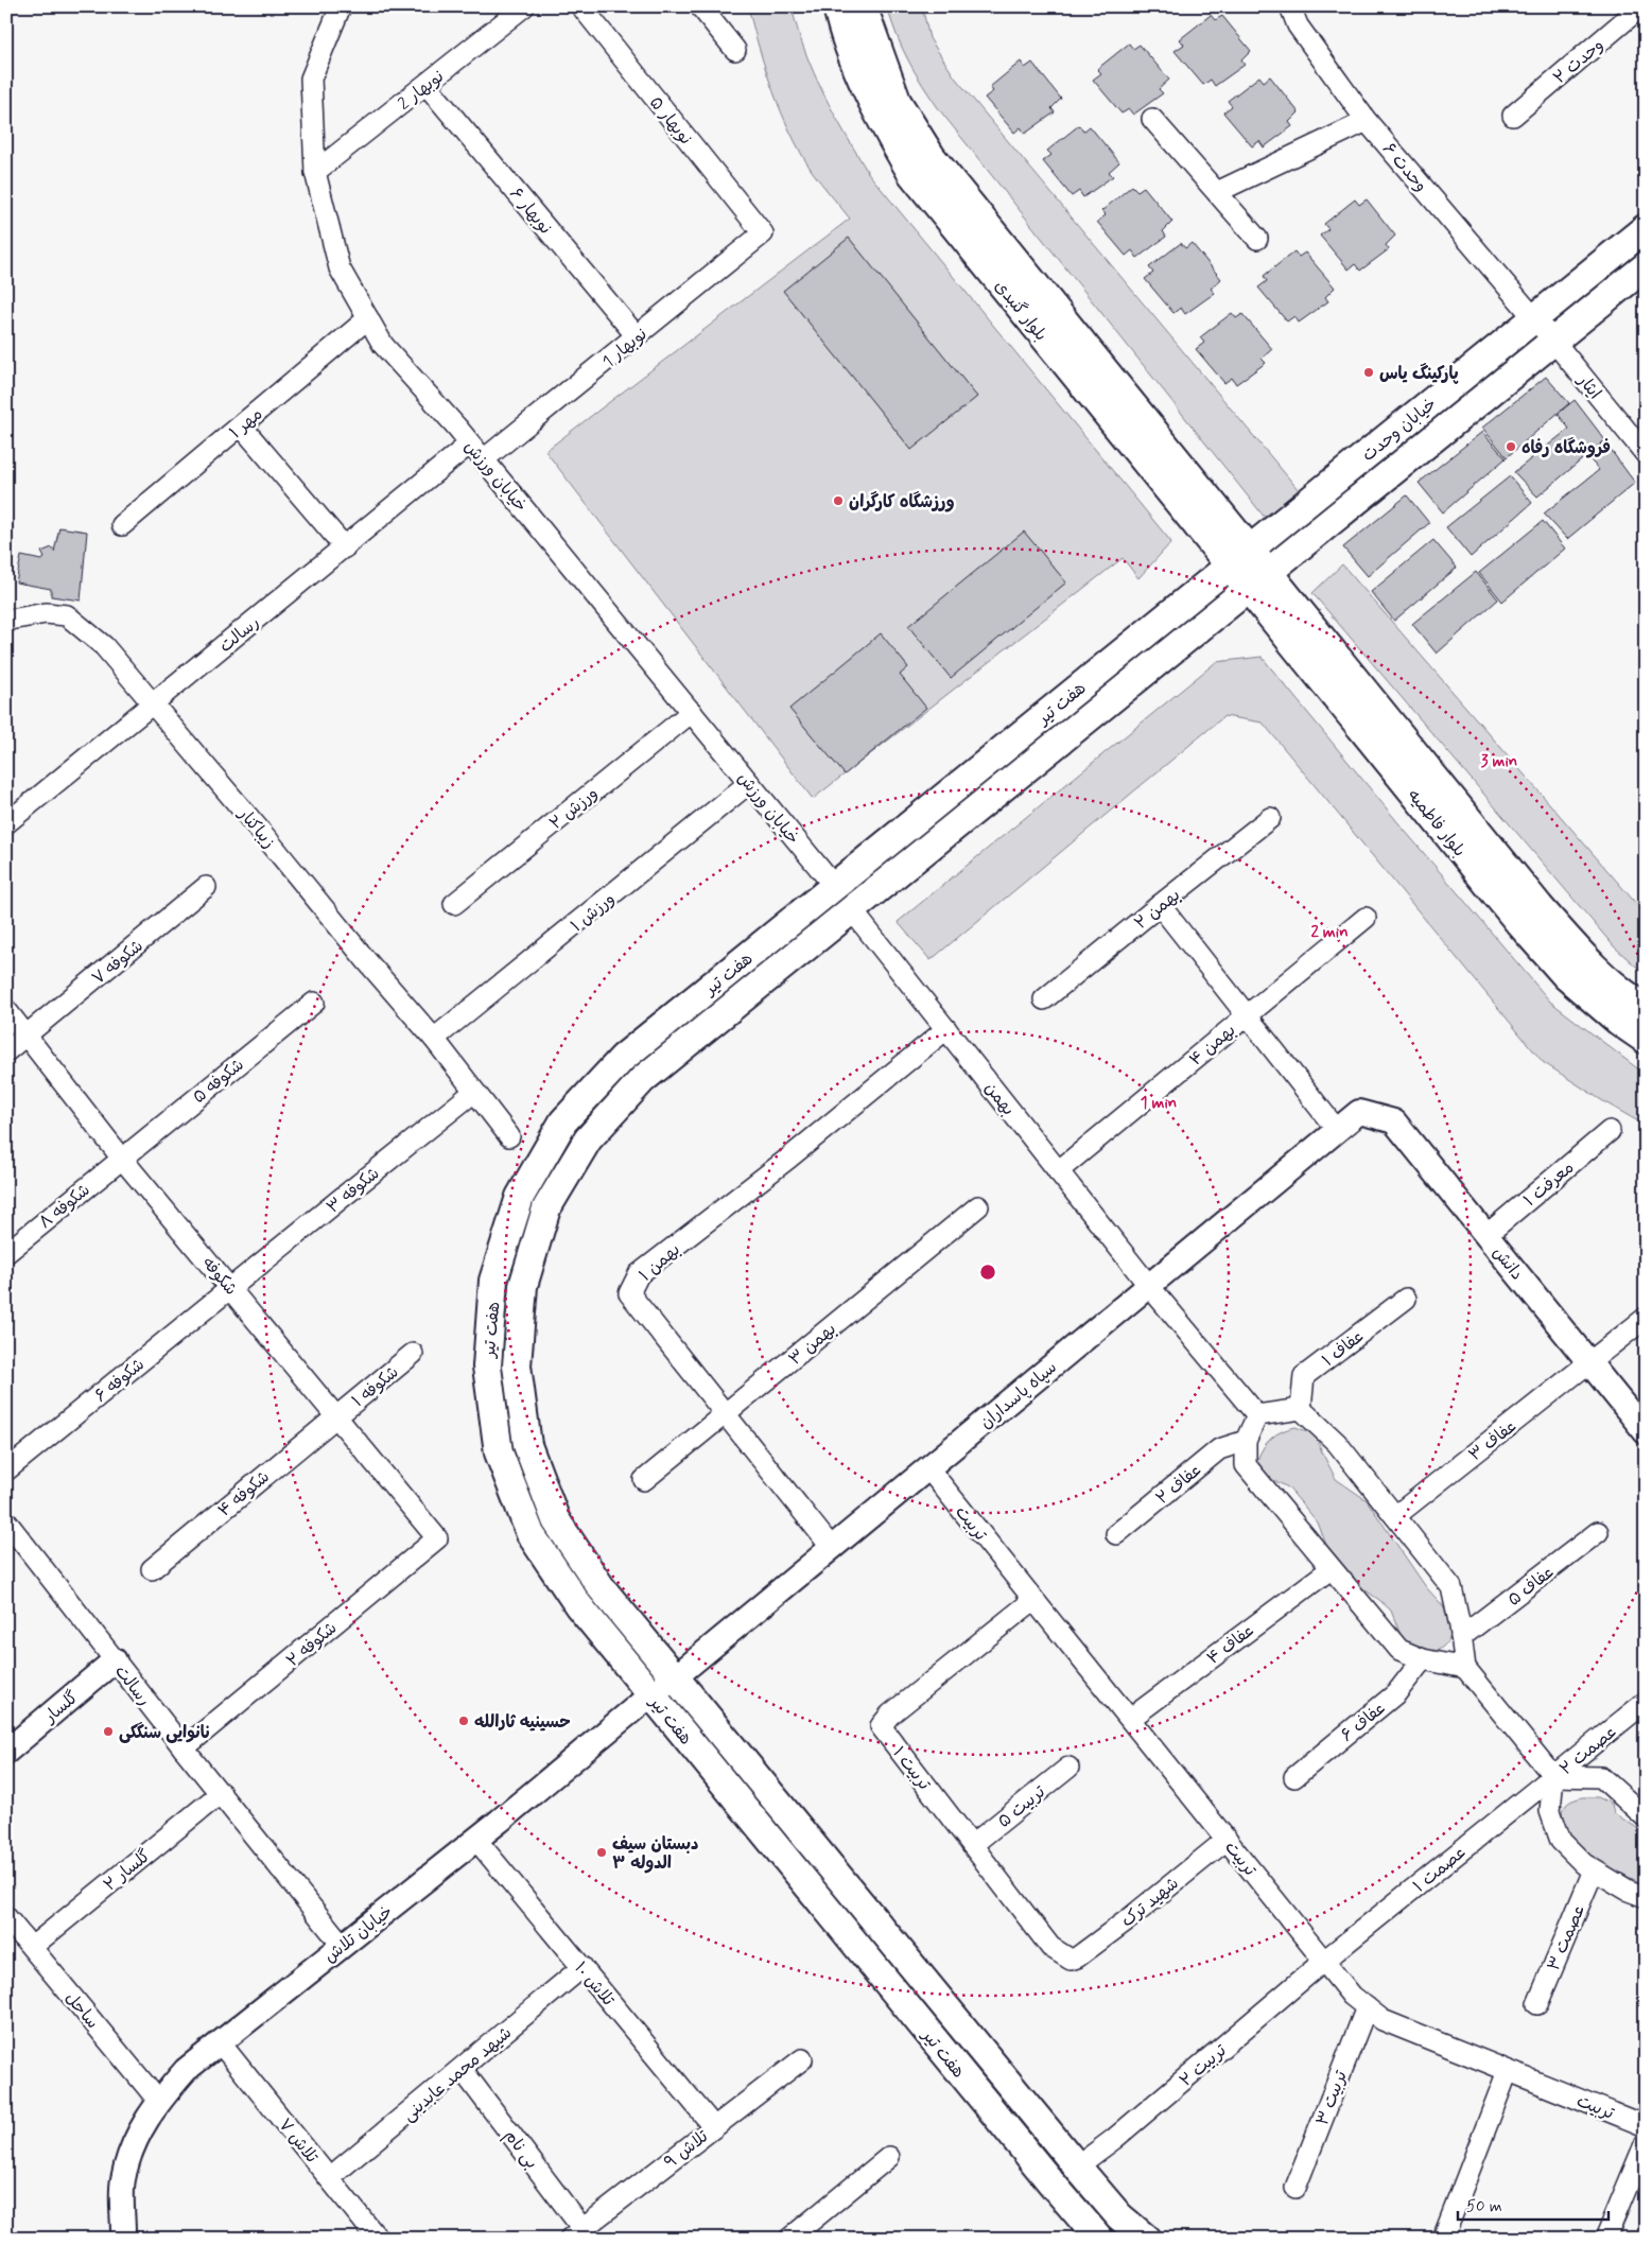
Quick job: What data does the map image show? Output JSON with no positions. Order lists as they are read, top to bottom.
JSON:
{
  "streets": {
    "main road": [
      "بلوار گنبدی",
      "خیابان وحدت",
      "هفت تیر",
      "بلوار فاطمیه"
    ],
    "street": [
      "وحدت ۲",
      "نوبهار 2",
      "نوبهار ۵",
      "وحدت ۶",
      "نوبهار ۶",
      "نوبهار 1",
      "ایثار",
      "مهر ۱",
      "خیابان ورزش",
      "رسالت",
      "ورزش ۲",
      "زیباکنار",
      "بهمن ۲",
      "ورزش ۱",
      "شکوفه ۷",
      "بهمن ۴",
      "شکوفه ۵",
      "بهمن",
      "معرفت ۱",
      "شکوفه ۳",
      "شکوفه ۸",
      "بهمن ۱",
      "دانش",
      "شکوفه",
      "بهمن ۳",
      "عفاف ۱",
      "شکوفه ۶",
      "شکوفه ۱",
      "سپاه پاسداران",
      "عفاف ۳",
      "عفاف ۲",
      "شکوفه ۴",
      "تربیت",
      "عفاف ۵",
      "شکوفه ۲",
      "عفاف ۴",
      "گلسار",
      "عفاف ۶",
      "عصمت ۲",
      "تربیت ۱",
      "تربیت ۵",
      "عصمت ۱",
      "گلسار ۲",
      "شهید ترک",
      "خیابان تلاش",
      "عصمت ۳",
      "تلاش ۱۰",
      "ساحل",
      "تربیت ۲",
      "شیهد محمد عابدینی",
      "تربیت ۳",
      "تلاش ۷",
      "بی نام",
      "تلاش ۹"
    ]
  },
  "crossings": [
    ["نوبهار 2", "نوبهار ۶"],
    ["نوبهار 2", "خیابان ورزش"],
    ["نوبهار ۵", "نوبهار 1"],
    ["وحدت ۶", "ایثار"],
    ["وحدت ۶", "خیابان وحدت"],
    ["نوبهار ۶", "نوبهار 1"],
    ["بلوار گنبدی", "خیابان وحدت"],
    ["بلوار گنبدی", "هفت تیر"],
    ["بلوار گنبدی", "بلوار فاطمیه"],
    ["نوبهار 1", "خیابان ورزش"],
    ["ایثار", "خیابان وحدت"],
    ["مهر ۱", "خیابان ورزش"],
    ["خیابان وحدت", "هفت تیر"],
    ["خیابان وحدت", "بلوار فاطمیه"],
    ["خیابان ورزش", "رسالت"],
    ["خیابان ورزش", "هفت تیر"],
    ["خیابان ورزش", "ورزش ۲"],
    ["خیابان ورزش", "ورزش ۱"],
    ["رسالت", "زیباکنار"],
    ["رسالت", "شکوفه ۲"],
    ["رسالت", "گلسار"],
    ["رسالت", "گلسار ۲"],
    ["رسالت", "خیابان تلاش"],
    ["هفت تیر", "بلوار فاطمیه"],
    ["هفت تیر", "بهمن"],
    ["هفت تیر", "سپاه پاسداران"],
    ["هفت تیر", "خیابان تلاش"],
    ["هفت تیر", "تربیت ۲"],
    ["زیباکنار", "ورزش ۱"],
    ["زیباکنار", "شکوفه ۳"],
    ["شکوفه ۷", "شکوفه"],
    ["بهمن ۴", "بهمن"],
    ["شکوفه ۵", "شکوفه ۸"],
    ["شکوفه ۵", "شکوفه"],
    ["بهمن", "بهمن ۱"],
    ["بهمن", "سپاه پاسداران"],
    ["معرفت ۱", "دانش"],
    ["شکوفه ۳", "شکوفه"],
    ["شکوفه ۳", "شکوفه ۶"],
    ["شکوفه ۸", "شکوفه"],
    ["بهمن ۱", "بهمن ۳"],
    ["بهمن ۱", "سپاه پاسداران"],
    ["دانش", "سپاه پاسداران"],
    ["دانش", "عفاف ۳"],
    ["شکوفه", "شکوفه ۶"],
    ["شکوفه", "شکوفه ۱"],
    ["شکوفه", "شکوفه ۴"],
    ["شکوفه", "شکوفه ۲"],
    ["شکوفه ۱", "شکوفه ۴"],
    ["سپاه پاسداران", "تربیت"],
    ["سپاه پاسداران", "خیابان تلاش"],
    ["تربیت", "عفاف ۴"],
    ["تربیت", "تربیت ۱"],
    ["تربیت", "عصمت ۱"],
    ["تربیت", "شهید ترک"],
    ["تربیت", "تربیت ۲"],
    ["تربیت", "تربیت ۳"],
    ["عصمت ۲", "عصمت ۱"],
    ["تربیت ۱", "تربیت ۵"],
    ["تربیت ۱", "شهید ترک"],
    ["عصمت ۱", "تربیت ۲"],
    ["گلسار ۲", "ساحل"],
    ["خیابان تلاش", "تلاش ۱۰"],
    ["خیابان تلاش", "ساحل"],
    ["خیابان تلاش", "تلاش ۷"],
    ["تلاش ۱۰", "شیهد محمد عابدینی"],
    ["تلاش ۱۰", "تلاش ۹"],
    ["شیهد محمد عابدینی", "تلاش ۷"],
    ["شیهد محمد عابدینی", "بی نام"],
    ["بی نام", "تلاش ۹"]
  ],
  "places": [
    "پارکینگ یاس",
    "فروشگاه رفاه",
    "ورزشگاه کارگران",
    "حسینیه ثارالله",
    "نانوایی سنگکی",
    "دبستان سیف الدوله ۳"
  ],
  "scale_bar": "50 m",
  "rings": ["3 min", "2 min", "1 min"]
}
